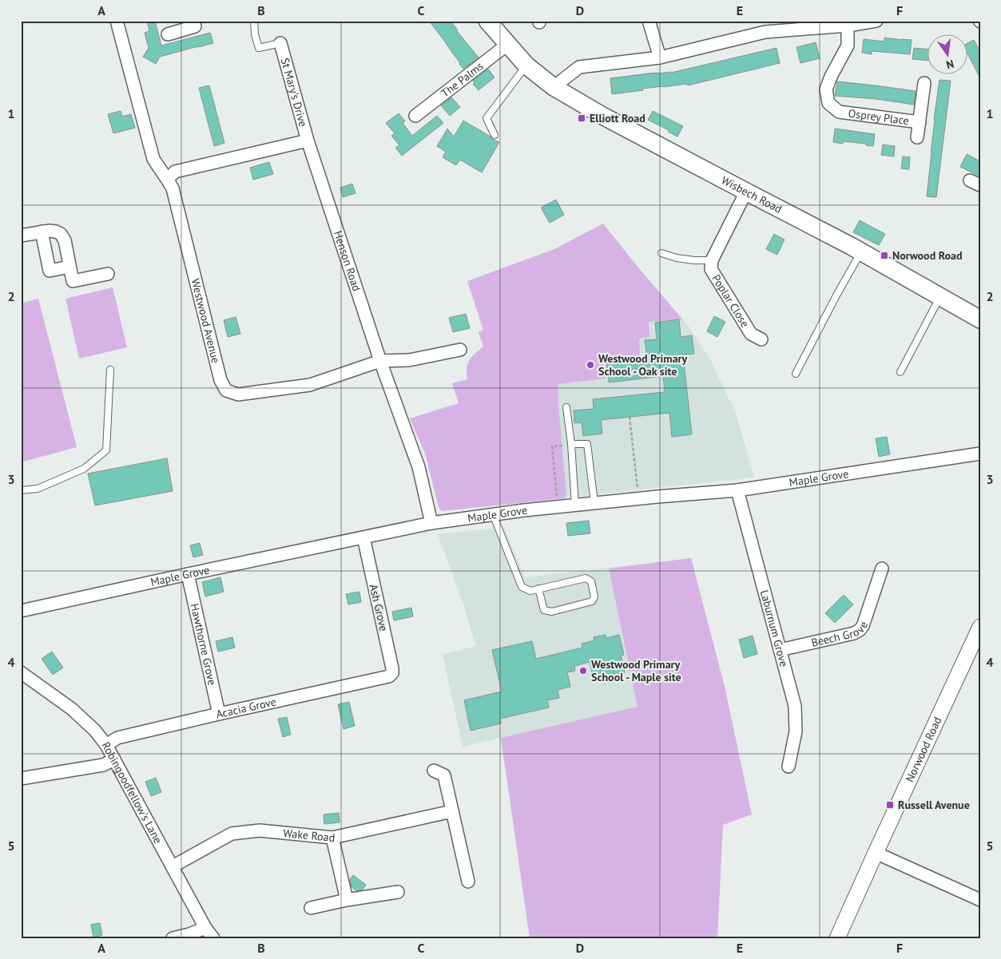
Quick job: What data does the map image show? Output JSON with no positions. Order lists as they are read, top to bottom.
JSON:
{
  "streets": {
    "main road": ["Wisbech Road"],
    "street": [
      "The Palms",
      "St Mary's Drive",
      "Osprey Place",
      "Henson Road",
      "Poplar Close",
      "Westwood Avenue",
      "Maple Grove",
      "Ash Grove",
      "Laburnum Grove",
      "Beech Grove",
      "Hawthorne Grove",
      "Acacia Grove",
      "Norwood Road",
      "Robingoodfellow's Lane",
      "Wake Road"
    ]
  },
  "crossings": [
    ["The Palms", "Wisbech Road"],
    ["St Mary's Drive", "Henson Road"],
    ["Wisbech Road", "Poplar Close"],
    ["Henson Road", "Westwood Avenue"],
    ["Henson Road", "Maple Grove"],
    ["Maple Grove", "Ash Grove"],
    ["Maple Grove", "Laburnum Grove"],
    ["Maple Grove", "Hawthorne Grove"],
    ["Ash Grove", "Acacia Grove"],
    ["Laburnum Grove", "Beech Grove"],
    ["Hawthorne Grove", "Acacia Grove"],
    ["Acacia Grove", "Robingoodfellow's Lane"],
    ["Robingoodfellow's Lane", "Wake Road"]
  ],
  "places": {
    "transit": ["Elliott Road", "Norwood Road", "Russell Avenue"],
    "other": ["Westwood Primary School - Oak site", "Westwood Primary School - Maple site"]
  },
  "north": "bottom",
  "grid": {
    "columns": [
      "A",
      "B",
      "C",
      "D",
      "E",
      "F"
    ],
    "rows": [
      "1",
      "2",
      "3",
      "4",
      "5"
    ]
  }
}
